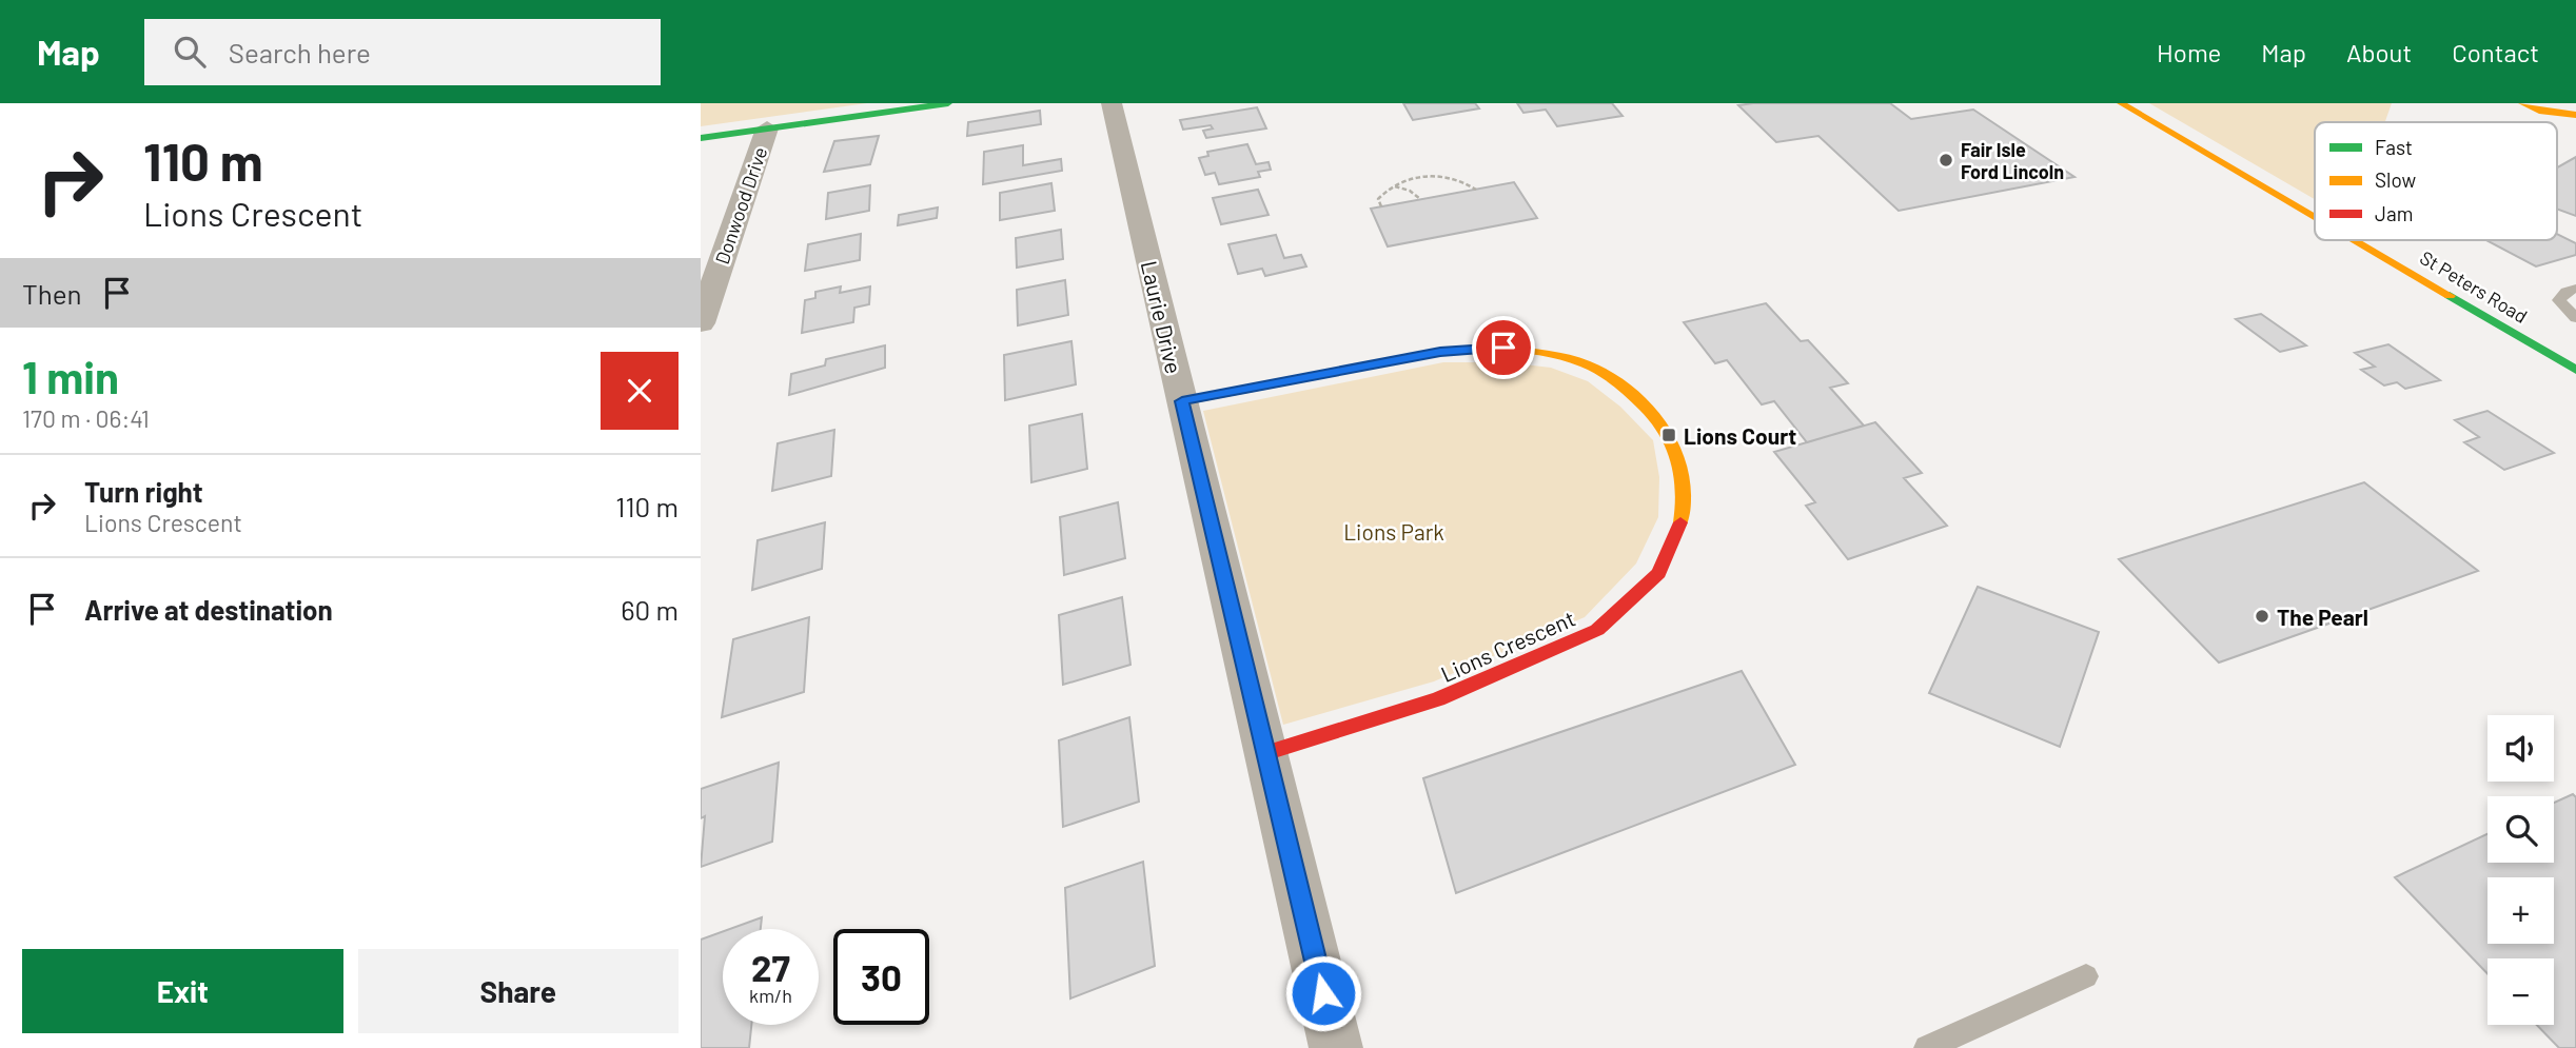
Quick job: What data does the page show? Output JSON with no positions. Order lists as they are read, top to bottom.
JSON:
{
  "streets": {
    "street": [
      "Donwood Drive",
      "St Peters Road",
      "Laurie Drive",
      "Lions Crescent"
    ]
  },
  "crossings": [
    ["Laurie Drive", "Lions Crescent"]
  ],
  "parks": ["Lions Park"],
  "places": {
    "other": ["Fair Isle Ford Lincoln", "The Pearl"],
    "transit": ["Lions Court"]
  },
  "legend": ["Fast", "Slow", "Jam"],
  "page": {
    "header": "Map",
    "search": "Search here",
    "nav": [
      "Home",
      "Map",
      "About",
      "Contact"
    ],
    "turn": ["110 m", "Lions Crescent"],
    "then": "Then",
    "heading": ["1 min", "170 m · 06:41"],
    "list": [
      {
        "name": "Turn right",
        "note": "Lions Crescent",
        "value": "110 m"
      },
      {
        "name": "Arrive at destination",
        "value": "60 m"
      }
    ],
    "map_buttons": ["+", "−"],
    "speed": "27 km/h",
    "limit": "30",
    "buttons": ["Exit", "Share"]
  }
}
